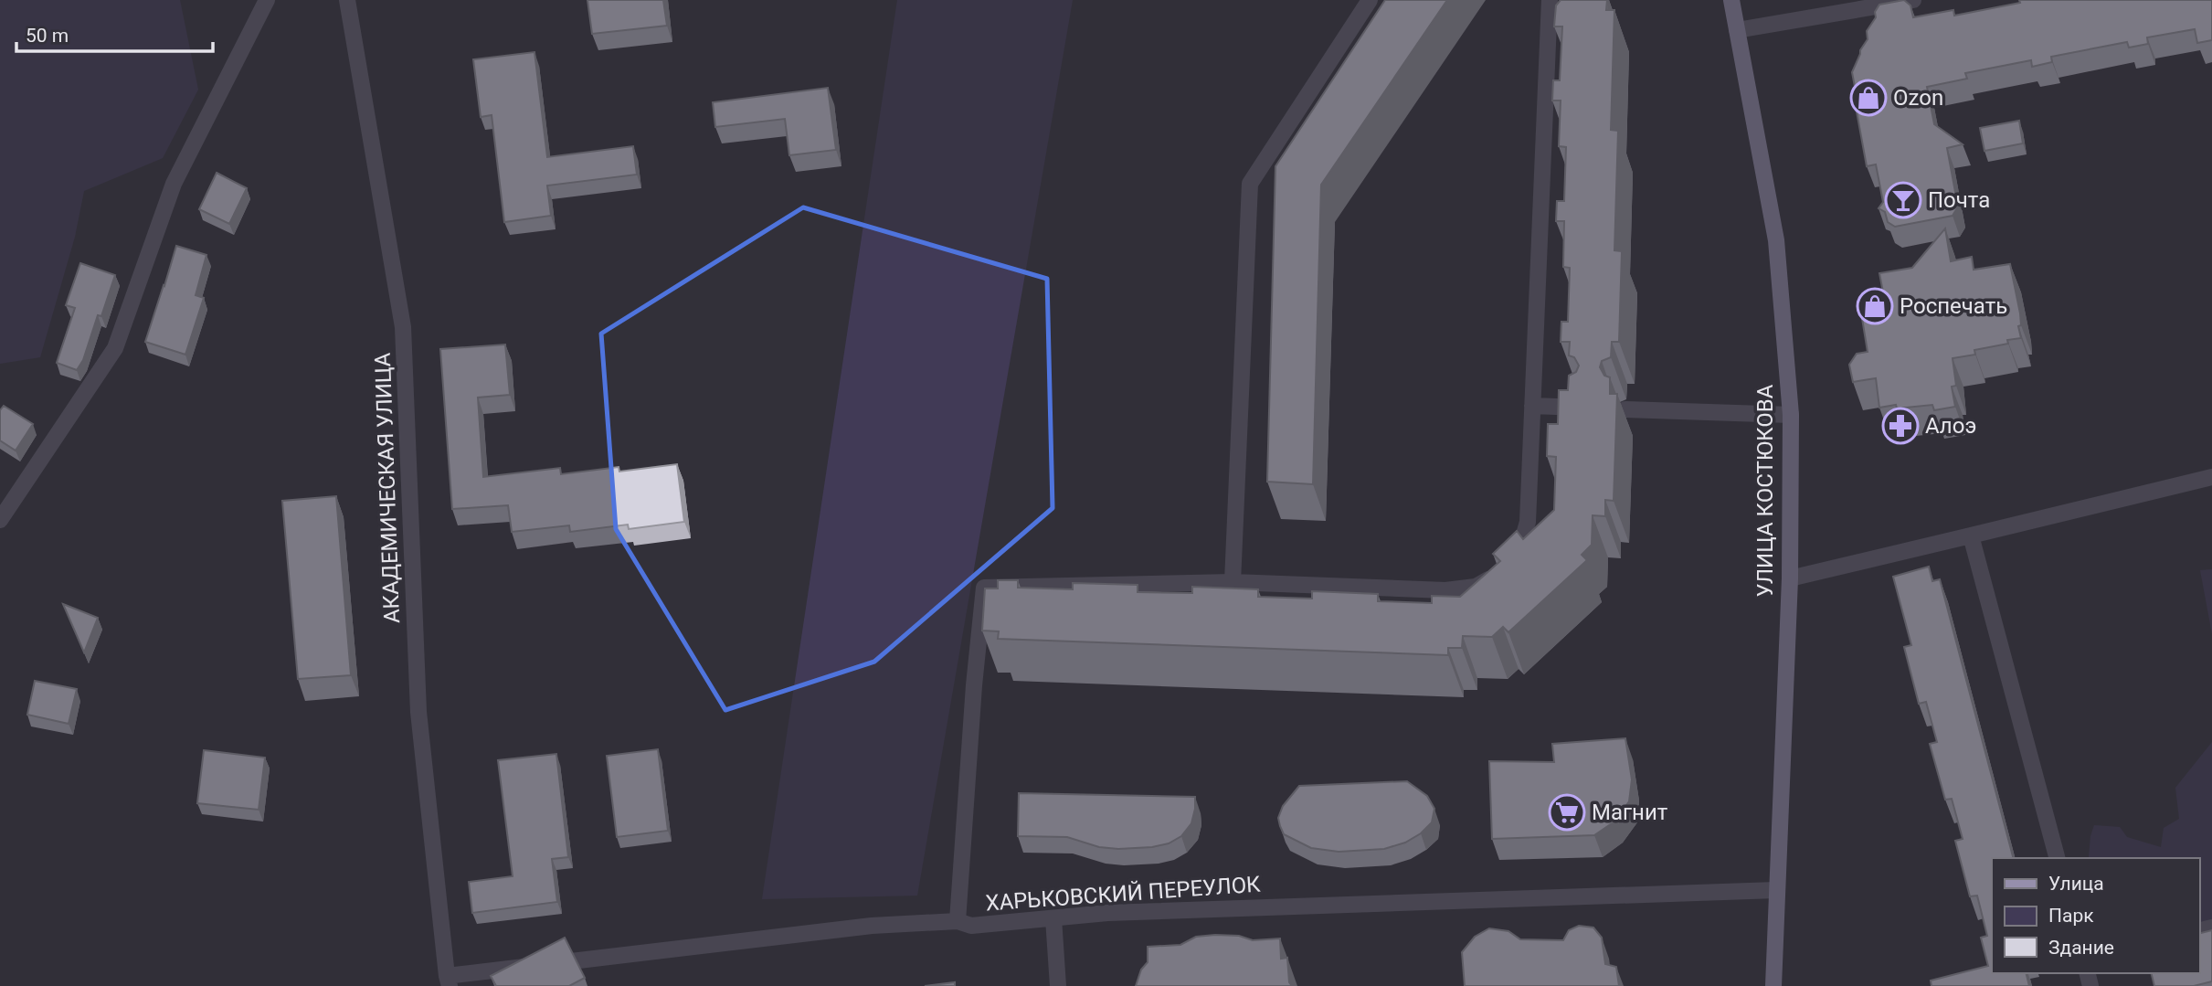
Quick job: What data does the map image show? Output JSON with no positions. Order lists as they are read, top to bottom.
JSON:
{
  "streets": {
    "main road": ["УЛИЦА КОСТЮКОВА"],
    "street": ["АКАДЕМИЧЕСКАЯ УЛИЦА", "ХАРЬКОВСКИЙ ПЕРЕУЛОК"]
  },
  "crossings": [
    ["АКАДЕМИЧЕСКАЯ УЛИЦА", "ХАРЬКОВСКИЙ ПЕРЕУЛОК"],
    ["УЛИЦА КОСТЮКОВА", "ХАРЬКОВСКИЙ ПЕРЕУЛОК"]
  ],
  "places": {
    "shop": ["Ozon", "Роспечать"],
    "bar": ["Почта"],
    "pharmacy": ["Алоэ"],
    "supermarket": ["Магнит"]
  },
  "legend": ["Улица", "Парк", "Здание"],
  "scale_bar": "50 m"
}
